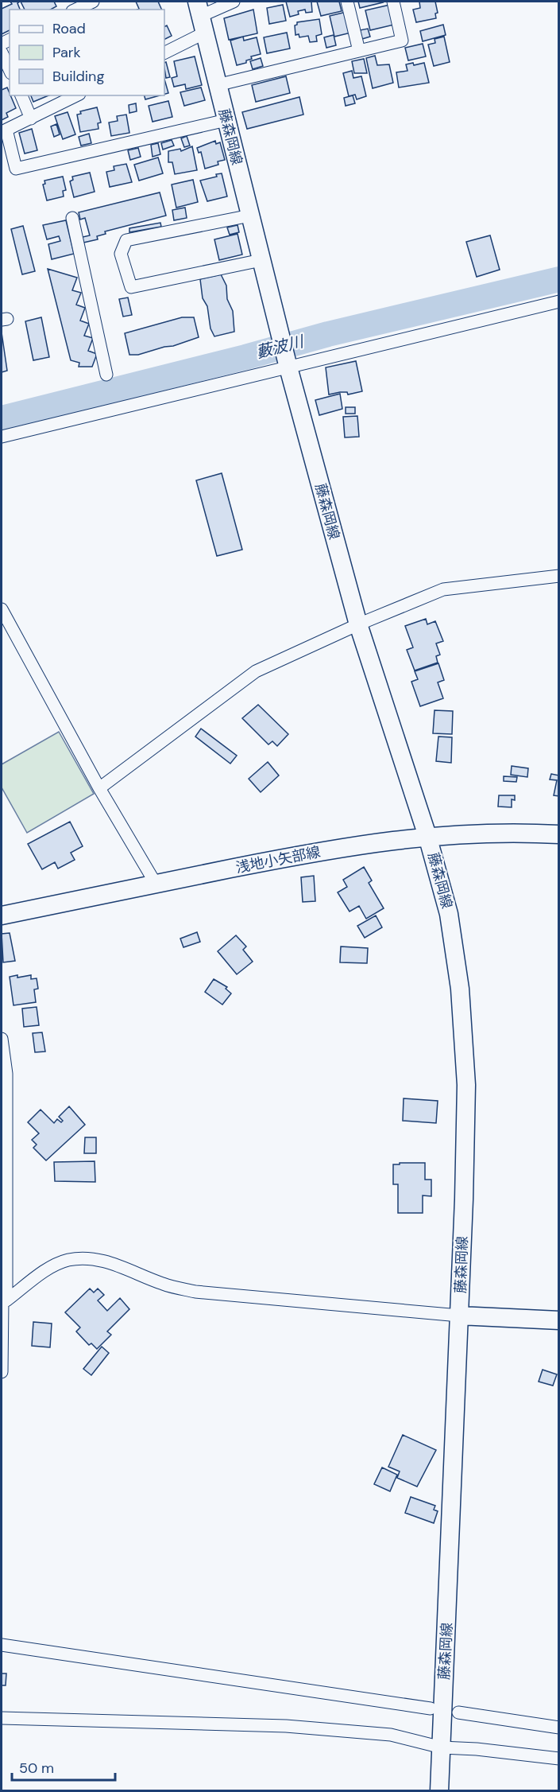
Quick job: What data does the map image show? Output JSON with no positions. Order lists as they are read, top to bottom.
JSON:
{
  "streets": {
    "main road": ["藤森岡線", "浅地小矢部線"]
  },
  "crossings": [
    ["藤森岡線", "浅地小矢部線"]
  ],
  "water": ["藪波川"],
  "legend": ["Road", "Park", "Building"],
  "scale_bar": "50 m"
}
